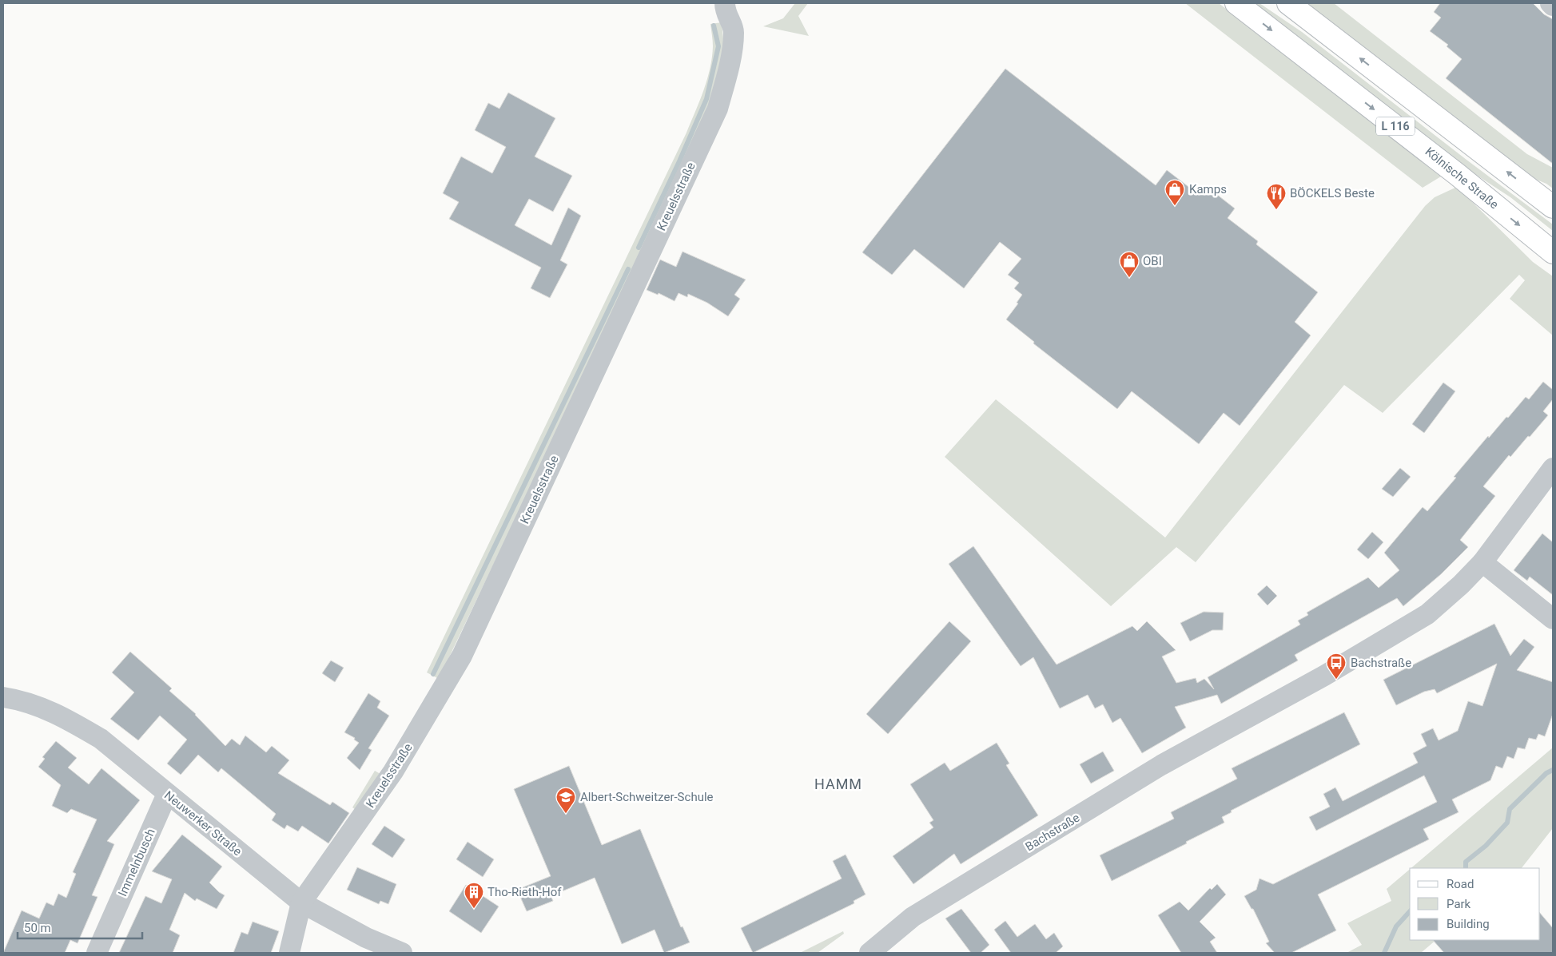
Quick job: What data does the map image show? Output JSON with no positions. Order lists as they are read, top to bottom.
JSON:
{
  "streets": {
    "main road": ["L 116", "Kölnische Straße"],
    "street": [
      "Kreuelsstraße",
      "Neuwerker Straße",
      "Bachstraße",
      "Immelnbusch"
    ]
  },
  "crossings": [
    ["Kreuelsstraße", "Neuwerker Straße"],
    ["Neuwerker Straße", "Immelnbusch"]
  ],
  "districts": ["HAMM"],
  "places": {
    "shop": ["Kamps", "OBI"],
    "restaurant": ["BÖCKELS Beste"],
    "bus stop": ["Bachstraße"],
    "school or university": ["Albert-Schweitzer-Schule"],
    "building": ["Tho-Rieth-Hof"]
  },
  "legend": ["Road", "Park", "Building"],
  "scale_bar": "50 m"
}
